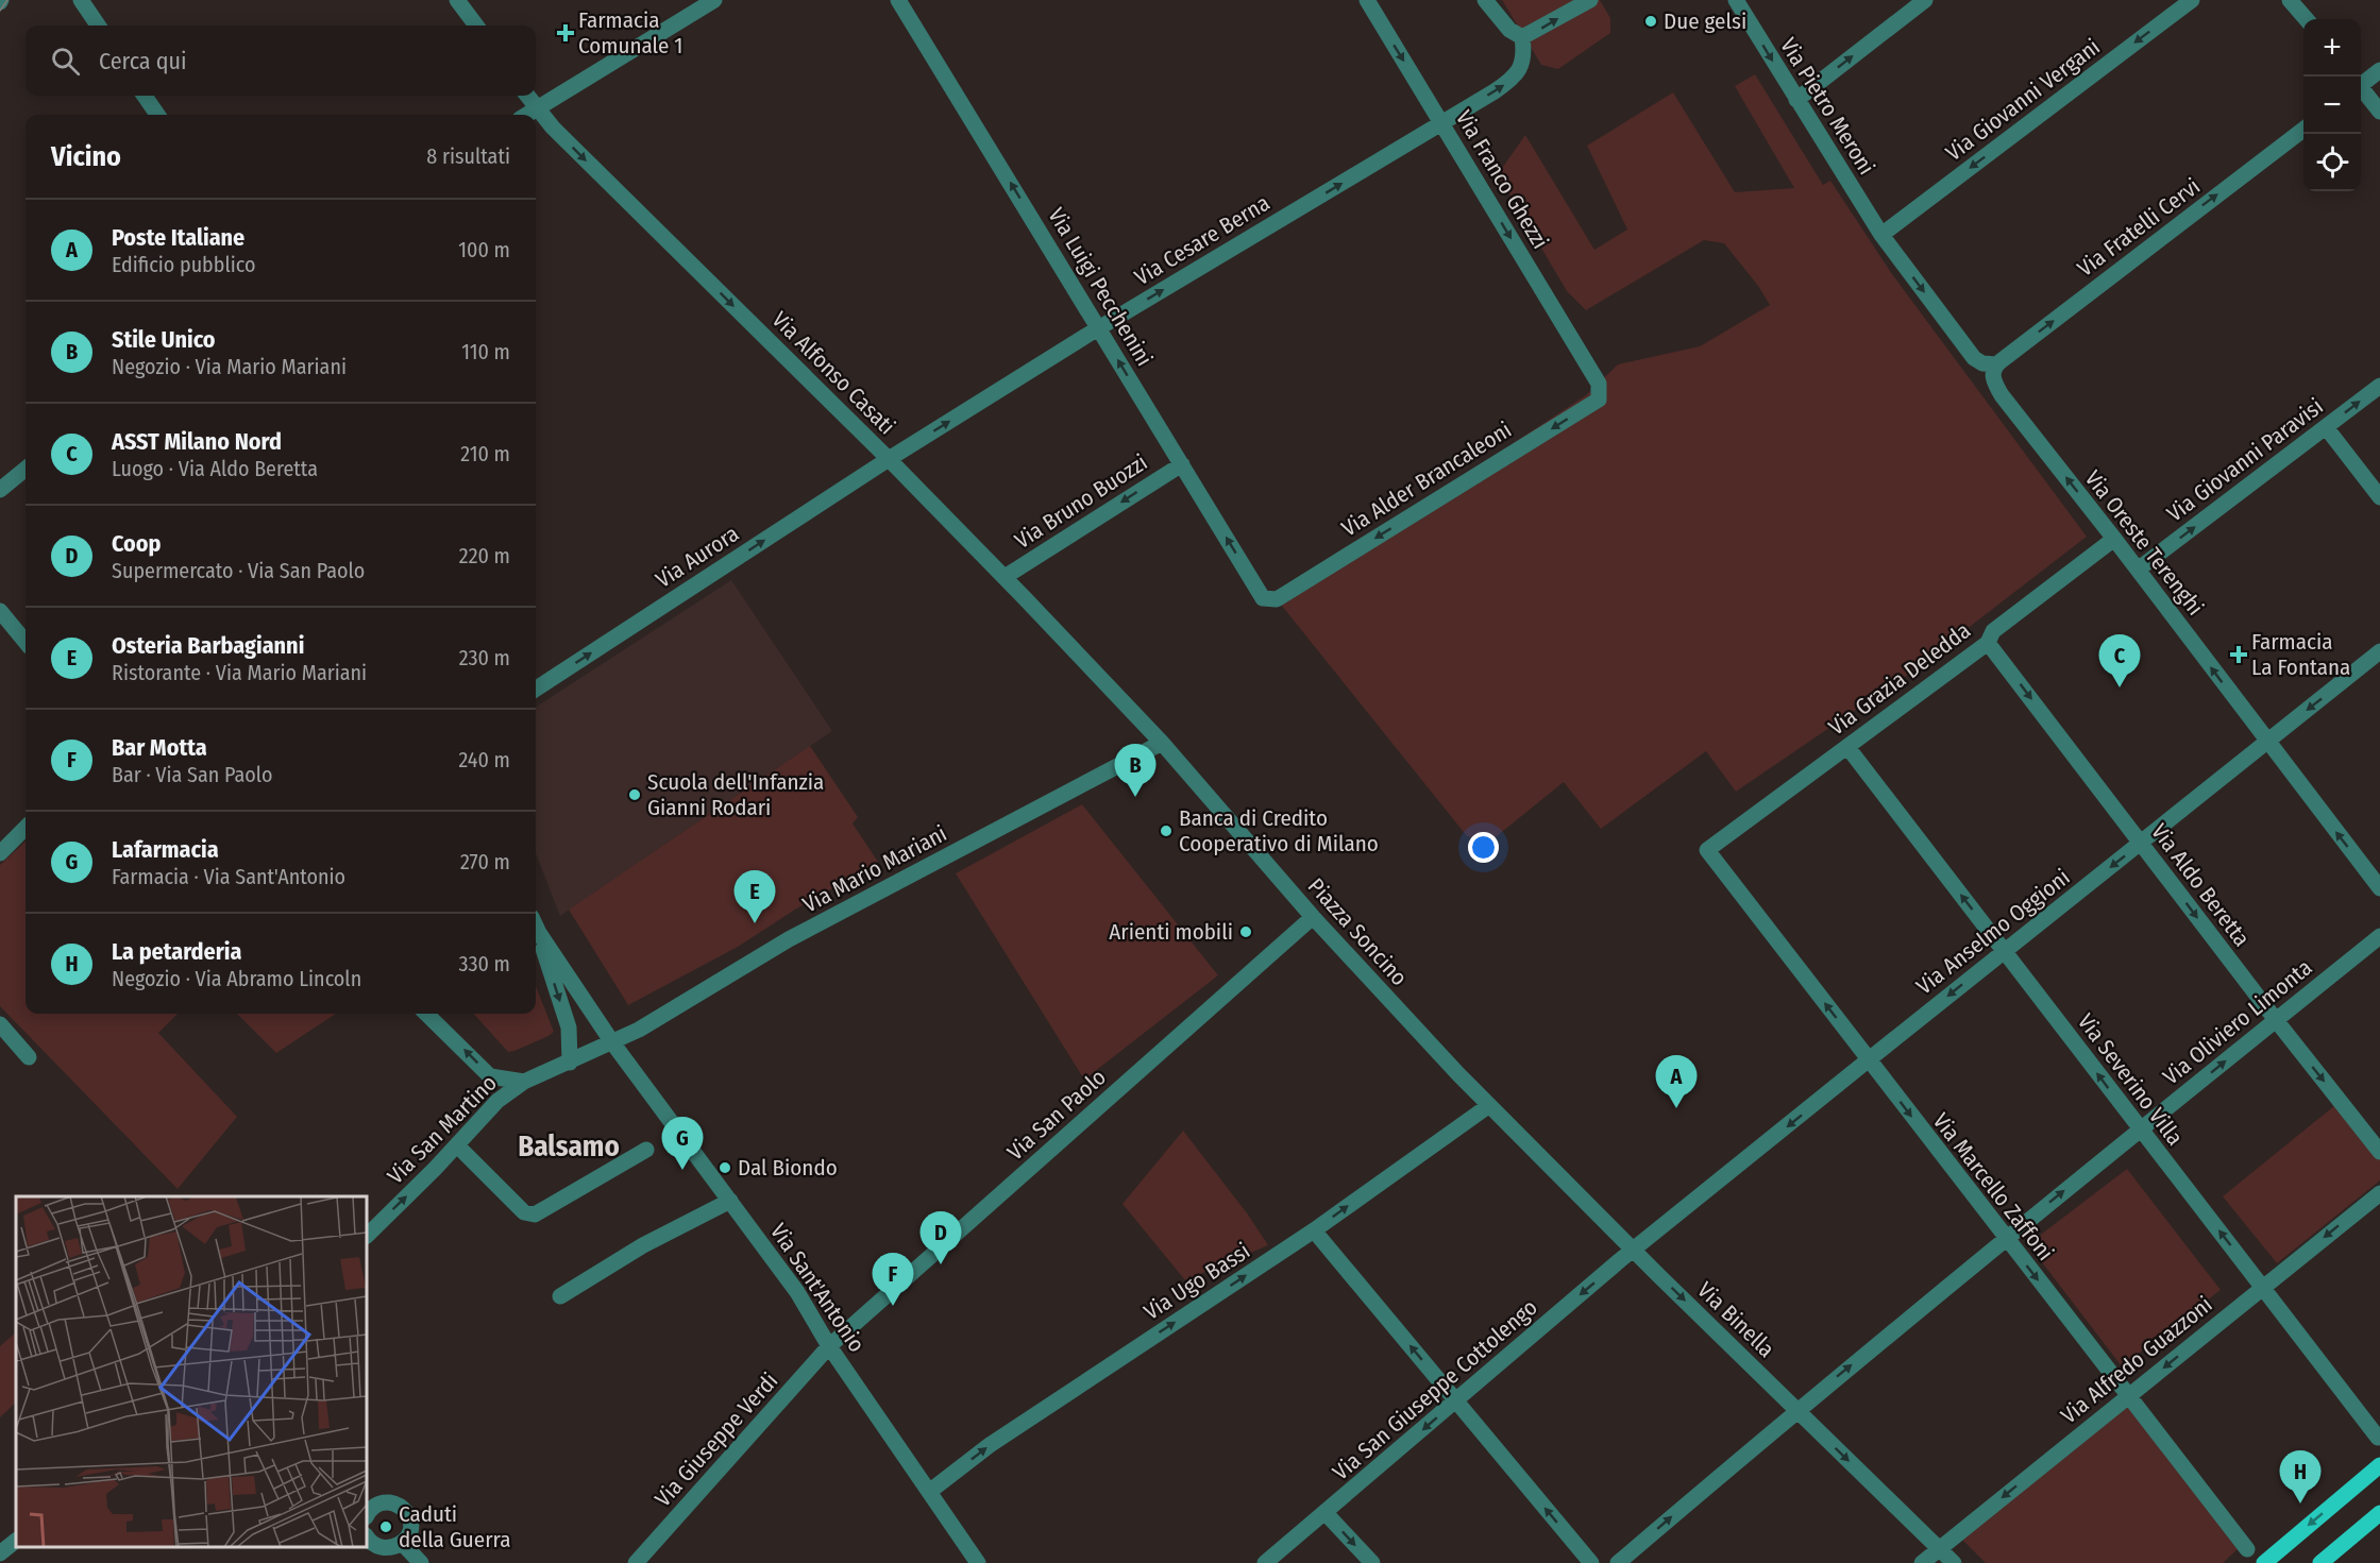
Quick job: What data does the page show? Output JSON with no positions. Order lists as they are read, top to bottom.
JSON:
{
  "streets": {
    "street": [
      "Via Giovanni Vergani",
      "Via Pietro Meroni",
      "Via Franco Ghezzi",
      "Via Fratelli Cervi",
      "Via Cesare Berna",
      "Via Luigi Pecchenini",
      "Via Alfonso Casati",
      "Via Giovanni Paravisi",
      "Via Alder Brancaleoni",
      "Via Bruno Buozzi",
      "Via Oreste Terenghi",
      "Via Aurora",
      "Via Grazia Deledda",
      "Via Mario Mariani",
      "Via Aldo Beretta",
      "Piazza Soncino",
      "Via Anselmo Oggioni",
      "Via Oliviero Limonta",
      "Via Severino Villa",
      "Via San Paolo",
      "Via San Martino",
      "Via Marcello Zaffoni",
      "Via Ugo Bassi",
      "Via Sant'Antonio",
      "Via Binella",
      "Via Alfredo Guazzoni",
      "Via San Giuseppe Cottolengo",
      "Via Giuseppe Verdi"
    ]
  },
  "crossings": [
    ["Via Giovanni Vergani", "Via Pietro Meroni"],
    ["Via Franco Ghezzi", "Via Cesare Berna"],
    ["Via Franco Ghezzi", "Via Alder Brancaleoni"],
    ["Via Fratelli Cervi", "Via Oreste Terenghi"],
    ["Via Cesare Berna", "Via Luigi Pecchenini"],
    ["Via Cesare Berna", "Via Alfonso Casati"],
    ["Via Cesare Berna", "Via Aurora"],
    ["Via Luigi Pecchenini", "Via Alder Brancaleoni"],
    ["Via Luigi Pecchenini", "Via Bruno Buozzi"],
    ["Via Alfonso Casati", "Via Bruno Buozzi"],
    ["Via Alfonso Casati", "Via Aurora"],
    ["Via Alfonso Casati", "Piazza Soncino"],
    ["Via Giovanni Paravisi", "Via Oreste Terenghi"],
    ["Via Oreste Terenghi", "Via Grazia Deledda"],
    ["Via Oreste Terenghi", "Via Anselmo Oggioni"],
    ["Via Grazia Deledda", "Via Aldo Beretta"],
    ["Via Grazia Deledda", "Via Severino Villa"],
    ["Via Grazia Deledda", "Via Marcello Zaffoni"],
    ["Via Mario Mariani", "Piazza Soncino"],
    ["Via Mario Mariani", "Via San Martino"],
    ["Via Mario Mariani", "Via Sant'Antonio"],
    ["Via Aldo Beretta", "Via Anselmo Oggioni"],
    ["Via Aldo Beretta", "Via Oliviero Limonta"],
    ["Piazza Soncino", "Via San Paolo"],
    ["Piazza Soncino", "Via Ugo Bassi"],
    ["Piazza Soncino", "Via Binella"],
    ["Via Anselmo Oggioni", "Via Severino Villa"],
    ["Via Anselmo Oggioni", "Via Marcello Zaffoni"],
    ["Via Anselmo Oggioni", "Via Binella"],
    ["Via Anselmo Oggioni", "Via San Giuseppe Cottolengo"],
    ["Via Oliviero Limonta", "Via Severino Villa"],
    ["Via Oliviero Limonta", "Via Marcello Zaffoni"],
    ["Via Oliviero Limonta", "Via Binella"],
    ["Via Severino Villa", "Via Alfredo Guazzoni"],
    ["Via San Paolo", "Via Sant'Antonio"],
    ["Via San Paolo", "Via Giuseppe Verdi"],
    ["Via Marcello Zaffoni", "Via Alfredo Guazzoni"],
    ["Via Ugo Bassi", "Via Sant'Antonio"],
    ["Via Ugo Bassi", "Via Binella"],
    ["Via Sant'Antonio", "Via Giuseppe Verdi"],
    ["Via Binella", "Via Alfredo Guazzoni"],
    ["Via Binella", "Via San Giuseppe Cottolengo"]
  ],
  "one_way": [
    "Via Giovanni Vergani",
    "Via Pietro Meroni",
    "Via Franco Ghezzi",
    "Via Fratelli Cervi",
    "Via Cesare Berna",
    "Via Luigi Pecchenini",
    "Via Alfonso Casati",
    "Via Giovanni Paravisi",
    "Via Alder Brancaleoni",
    "Via Bruno Buozzi",
    "Via Oreste Terenghi",
    "Via Aurora",
    "Via Aldo Beretta",
    "Via Anselmo Oggioni",
    "Via Oliviero Limonta",
    "Via Severino Villa",
    "Via San Martino",
    "Via Ugo Bassi",
    "Via Binella",
    "Via Alfredo Guazzoni",
    "Via San Giuseppe Cottolengo"
  ],
  "districts": ["Balsamo"],
  "places": {
    "other": [
      "Due gelsi",
      "Scuola dell'Infanzia Gianni Rodari",
      "Banca di Credito Cooperativo di Milano",
      "Arienti mobili",
      "Dal Biondo",
      "Caduti della Guerra"
    ],
    "health": ["Farmacia Comunale 1", "Farmacia La Fontana"]
  },
  "page": {
    "map_buttons": ["+", "−"],
    "search": "Cerca qui",
    "heading": ["Vicino", "8 risultati"],
    "list": [
      {
        "mark": "A",
        "name": "Poste Italiane",
        "note": "Edificio pubblico",
        "value": "100 m"
      },
      {
        "mark": "B",
        "name": "Stile Unico",
        "note": "Negozio · Via Mario Mariani",
        "value": "110 m"
      },
      {
        "mark": "C",
        "name": "ASST Milano Nord",
        "note": "Luogo · Via Aldo Beretta",
        "value": "210 m"
      },
      {
        "mark": "D",
        "name": "Coop",
        "note": "Supermercato · Via San Paolo",
        "value": "220 m"
      },
      {
        "mark": "E",
        "name": "Osteria Barbagianni",
        "note": "Ristorante · Via Mario Mariani",
        "value": "230 m"
      },
      {
        "mark": "F",
        "name": "Bar Motta",
        "note": "Bar · Via San Paolo",
        "value": "240 m"
      },
      {
        "mark": "G",
        "name": "Lafarmacia",
        "note": "Farmacia · Via Sant'Antonio",
        "value": "270 m"
      },
      {
        "mark": "H",
        "name": "La petarderia",
        "note": "Negozio · Via Abramo Lincoln",
        "value": "330 m"
      }
    ],
    "pins": [
      "C",
      "B",
      "E",
      "A",
      "G",
      "D",
      "F",
      "H"
    ]
  }
}
